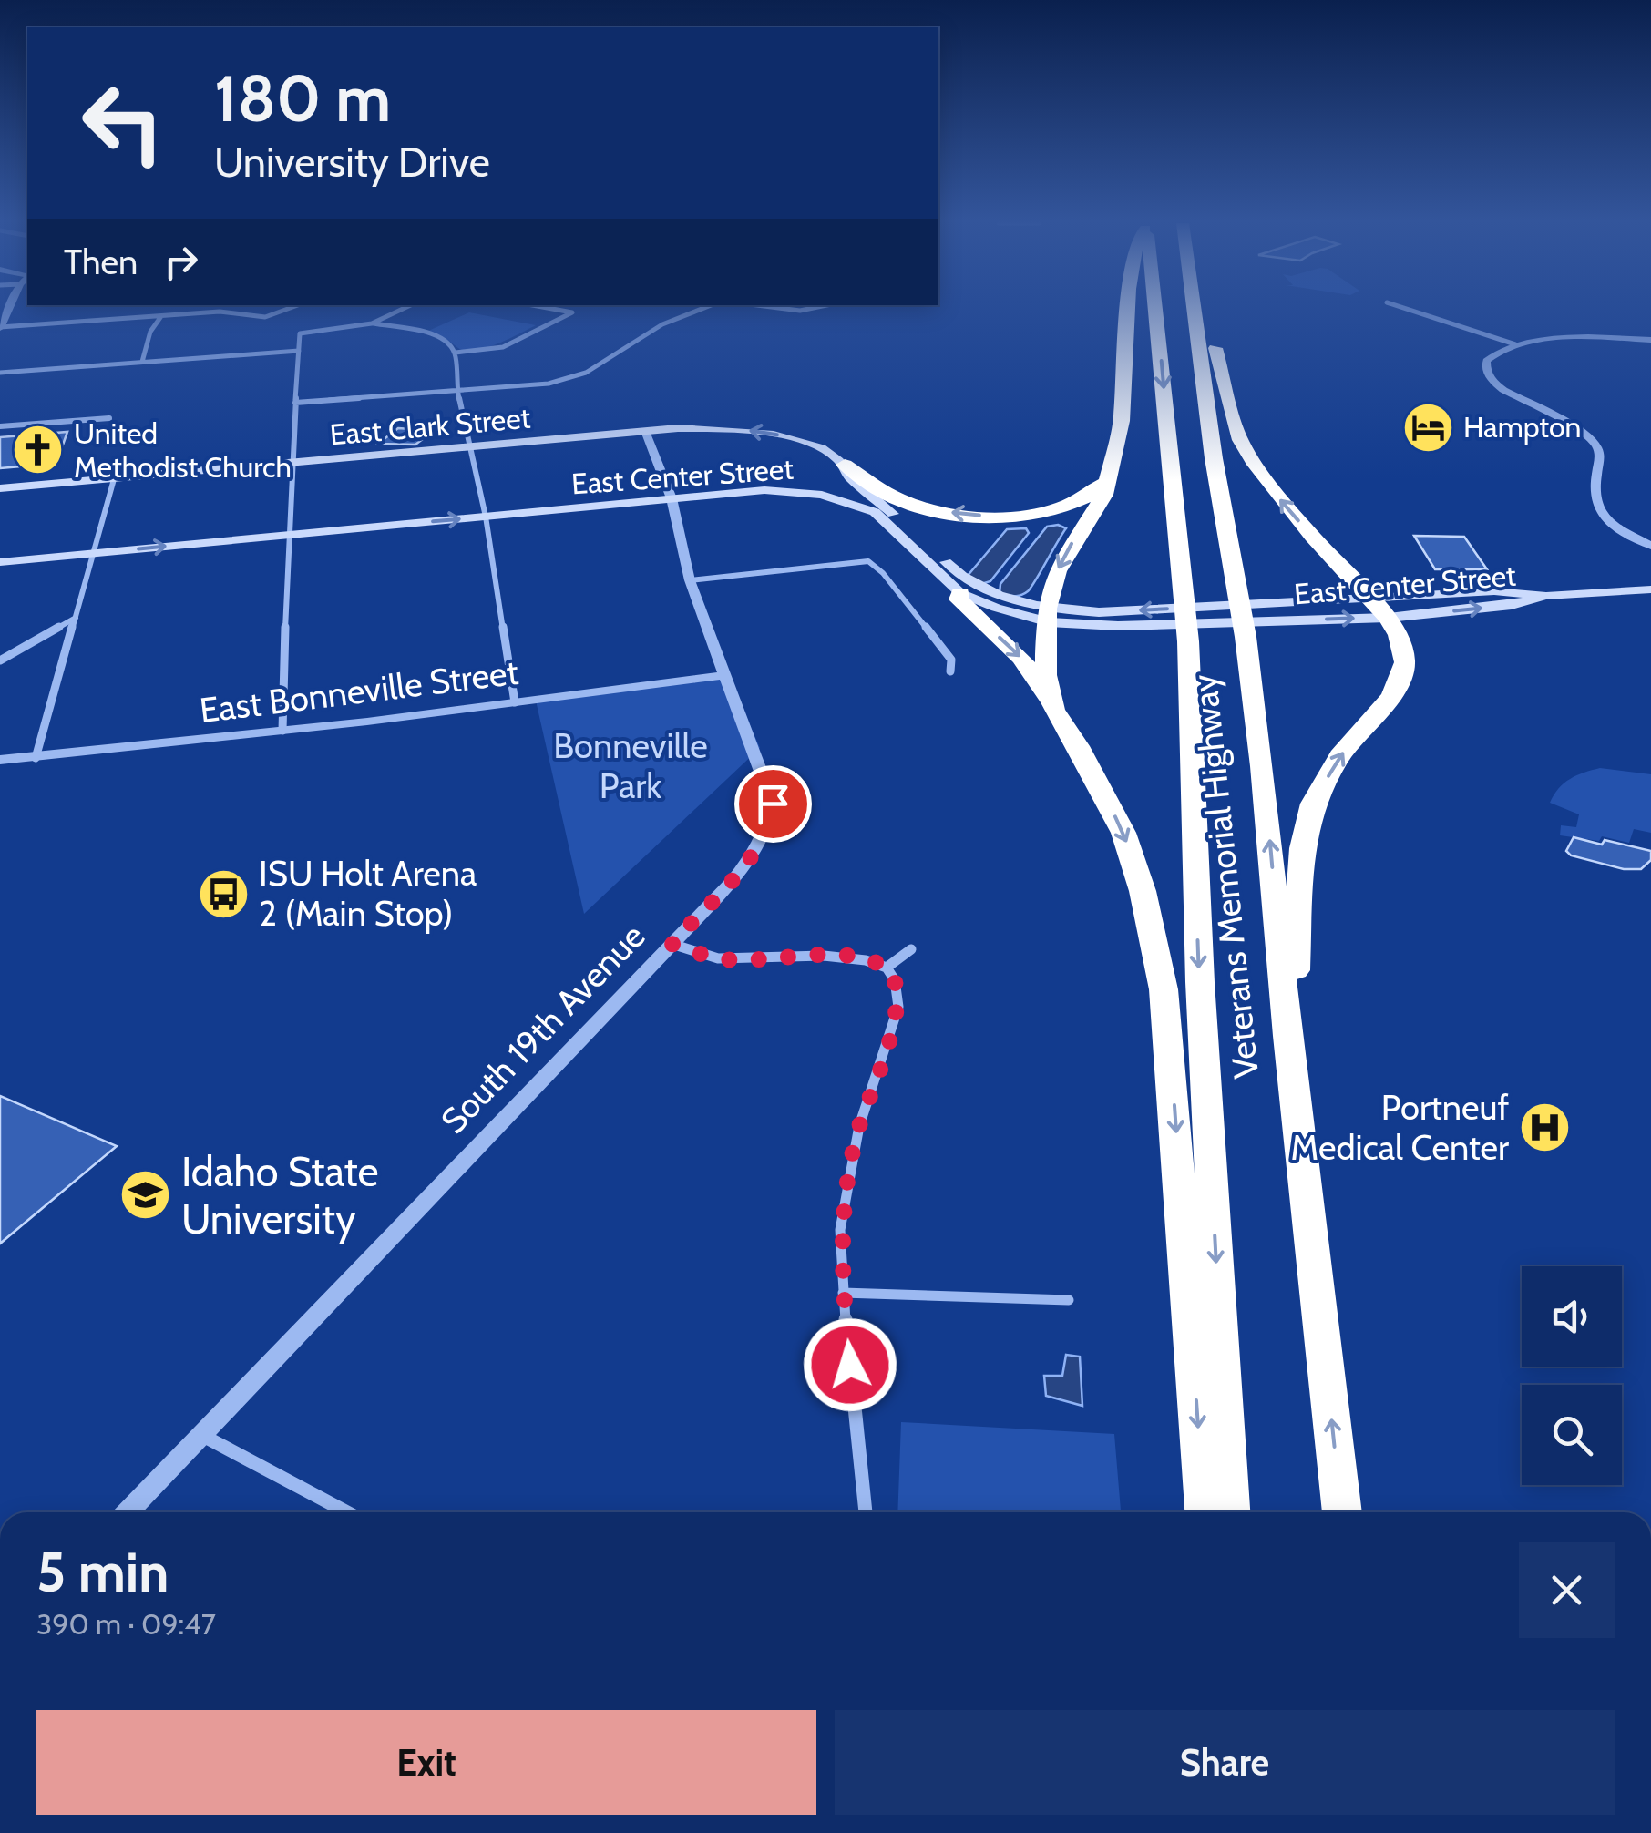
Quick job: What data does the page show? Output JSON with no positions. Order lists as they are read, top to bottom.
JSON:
{
  "streets": {
    "highway": ["Veterans Memorial Highway"],
    "main road": ["East Clark Street", "East Center Street"],
    "street": ["East Bonneville Street", "South 19th Avenue"]
  },
  "crossings": [
    ["East Clark Street", "East Center Street"],
    ["East Clark Street", "South 19th Avenue"],
    ["East Center Street", "South 19th Avenue"],
    ["East Bonneville Street", "South 19th Avenue"]
  ],
  "parks": ["Bonneville Park"],
  "places": {
    "hotel": ["Hampton"],
    "church": ["United Methodist Church"],
    "bus stop": ["ISU Holt Arena 2 (Main Stop)"],
    "hospital": ["Portneuf Medical Center"],
    "school or university": ["Idaho State University"]
  },
  "page": {
    "turn": ["180 m", "University Drive"],
    "then": "Then",
    "heading": ["5 min", "390 m · 09:47"],
    "buttons": ["Exit", "Share"]
  }
}
